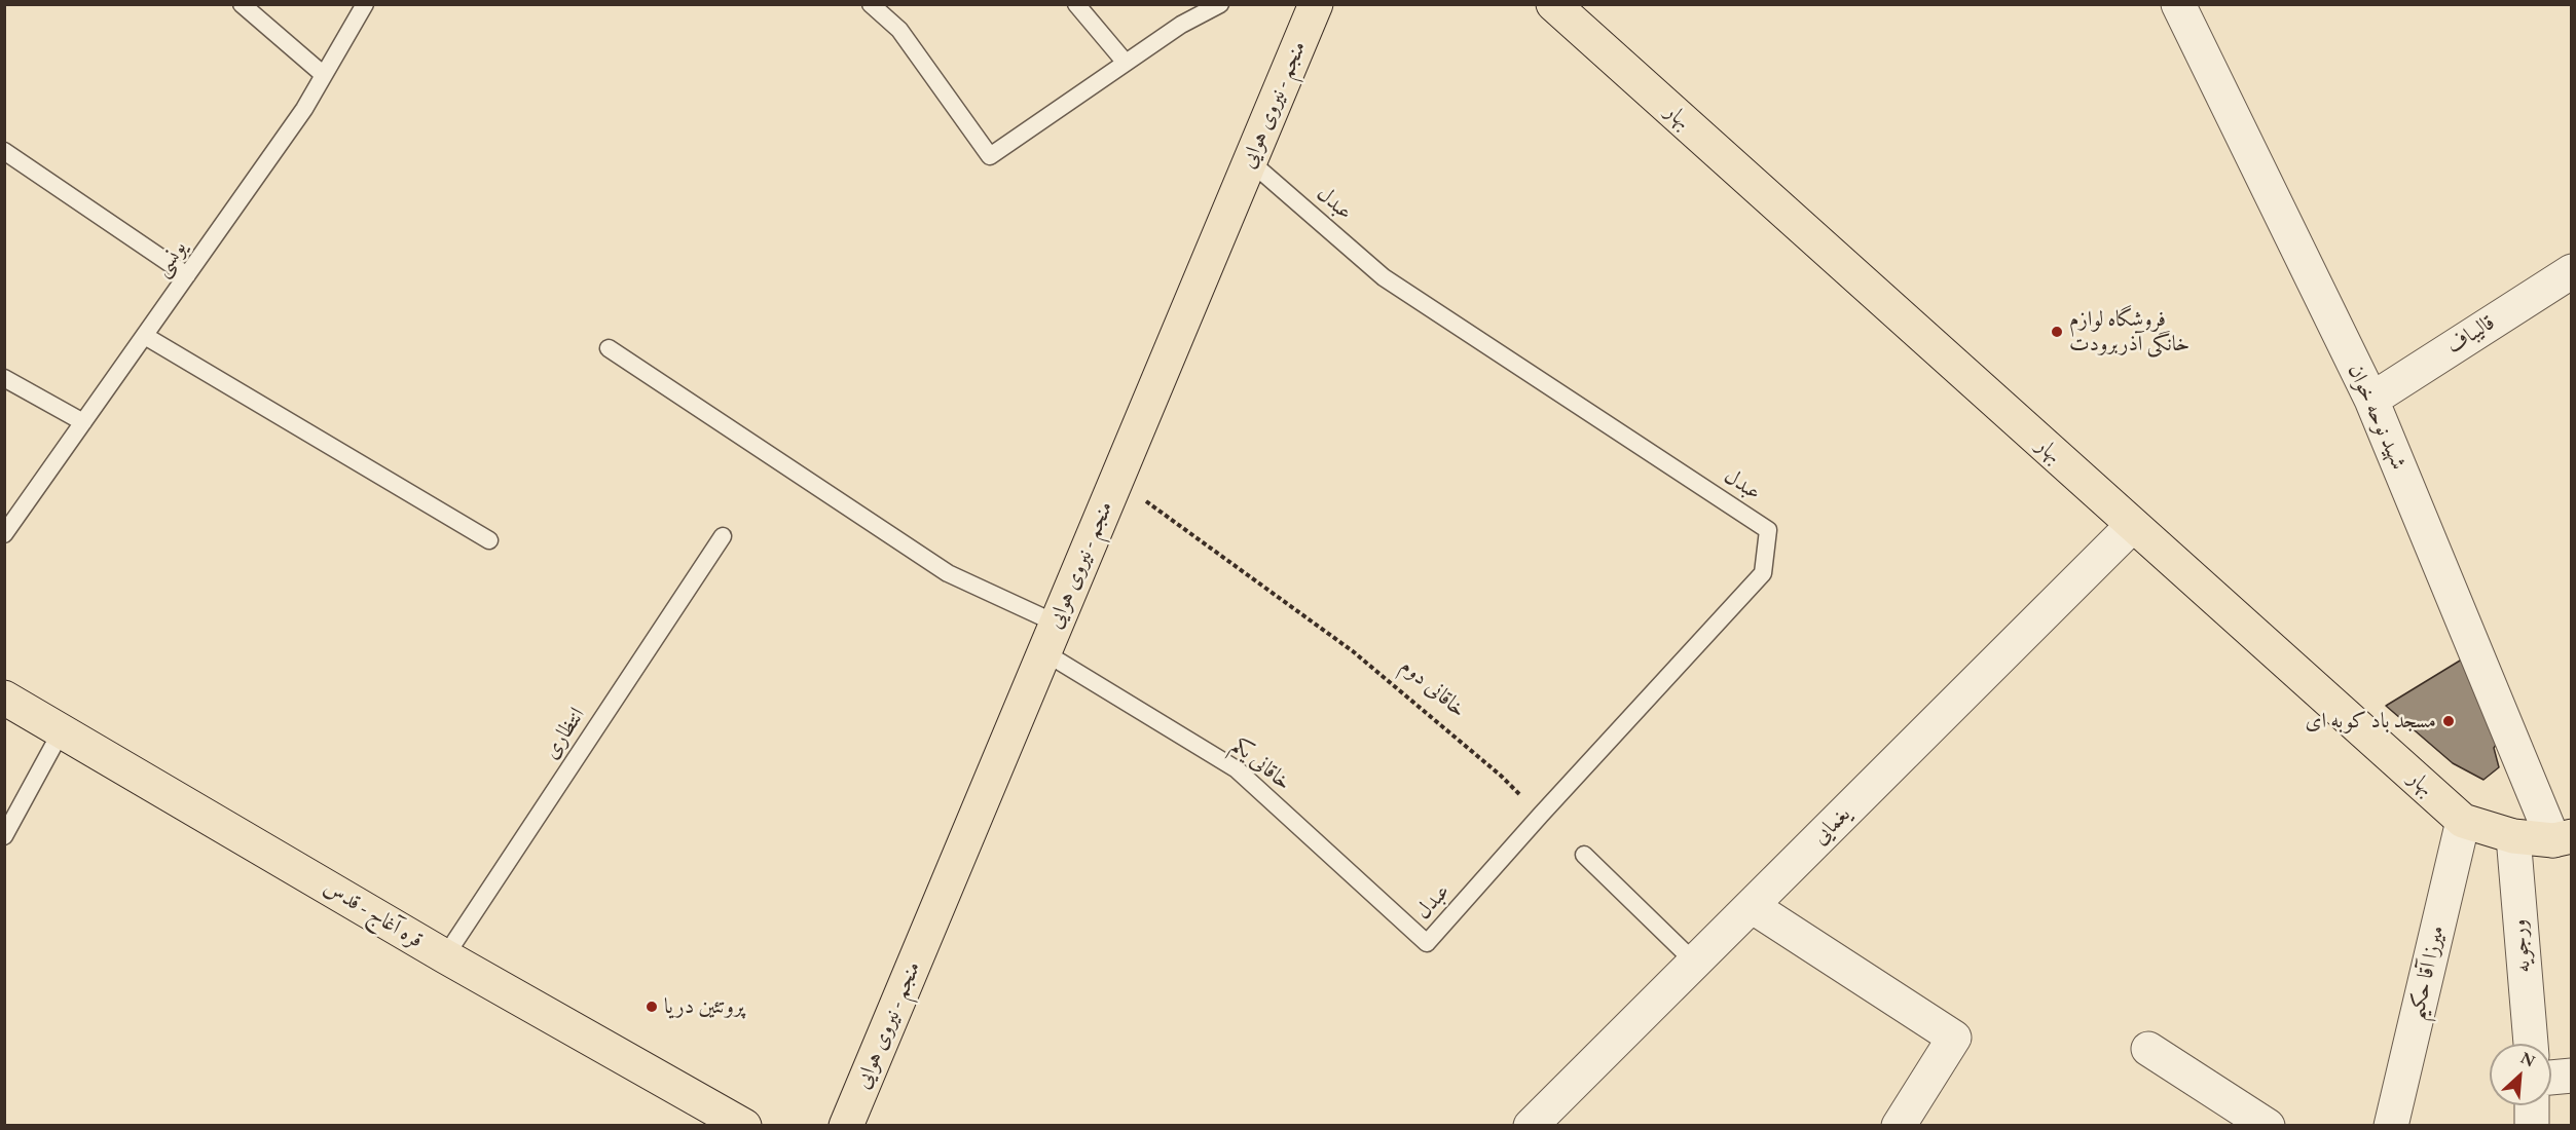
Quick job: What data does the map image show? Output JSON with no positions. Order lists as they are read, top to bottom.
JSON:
{
  "streets": {
    "main road": ["منجم - نیروی هوایی", "بهار", "قره آغاج - قدس"],
    "street": [
      "قالیباف",
      "شهید نوحه خوان",
      "یغمایی",
      "ورجویه",
      "میرزا آقا حکیم"
    ],
    "lane": [
      "عبدل",
      "یونسی",
      "انتظاری",
      "خاقانی یکم"
    ],
    "path": ["خاقانی دوم"]
  },
  "crossings": [
    ["منجم - نیروی هوایی", "عبدل"],
    ["منجم - نیروی هوایی", "خاقانی دوم"],
    ["منجم - نیروی هوایی", "خاقانی یکم"],
    ["بهار", "شهید نوحه خوان"],
    ["بهار", "یغمایی"],
    ["بهار", "ورجویه"],
    ["بهار", "میرزا آقا حکیم"],
    ["عبدل", "خاقانی دوم"],
    ["عبدل", "خاقانی یکم"],
    ["قالیباف", "شهید نوحه خوان"],
    ["انتظاری", "قره آغاج - قدس"]
  ],
  "places": ["فروشگاه لوازم خانگی آذربرودت", "مسجد باد کوبه ای", "پروتئین دریا"],
  "north": "top right"
}
